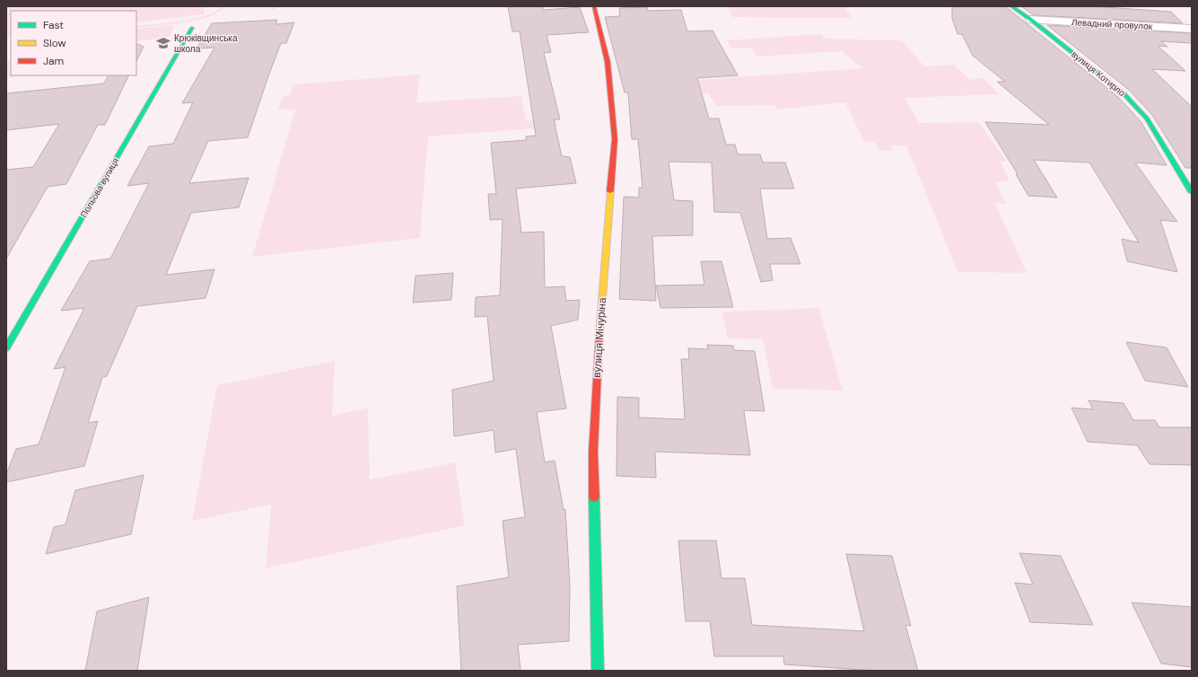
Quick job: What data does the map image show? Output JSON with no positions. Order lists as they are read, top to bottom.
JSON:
{
  "streets": {
    "street": [
      "Левадний провулок",
      "вулиця Котирло",
      "Польова вулиця",
      "вулиця Мічуріна"
    ]
  },
  "crossings": [
    ["Левадний провулок", "вулиця Котирло"]
  ],
  "places": {
    "school or university": ["Крюківщинська школа"]
  },
  "legend": ["Fast", "Slow", "Jam"]
}
